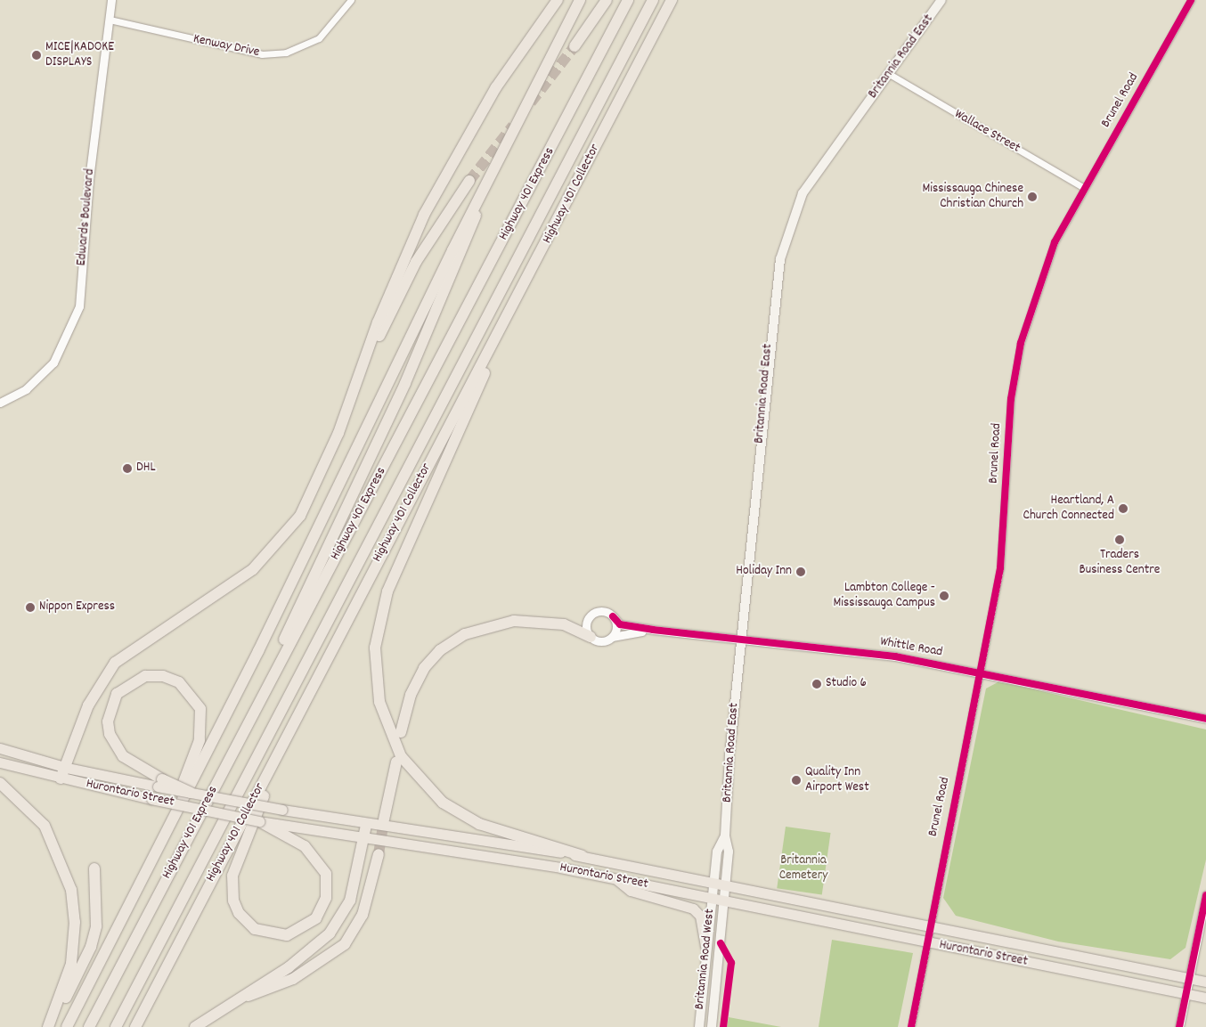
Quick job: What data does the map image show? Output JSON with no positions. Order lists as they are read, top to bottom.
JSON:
{
  "streets": {
    "highway": ["Highway 401 Express", "Highway 401 Collector"],
    "main road": ["Britannia Road East", "Hurontario Street", "Britannia Road West"],
    "street": [
      "Kenway Drive",
      "Brunel Road",
      "Wallace Street",
      "Edwards Boulevard",
      "Whittle Road"
    ]
  },
  "crossings": [
    ["Kenway Drive", "Edwards Boulevard"],
    ["Britannia Road East", "Wallace Street"],
    ["Britannia Road East", "Whittle Road"],
    ["Britannia Road East", "Hurontario Street"],
    ["Britannia Road East", "Britannia Road West"],
    ["Brunel Road", "Wallace Street"],
    ["Brunel Road", "Whittle Road"],
    ["Brunel Road", "Hurontario Street"],
    ["Hurontario Street", "Britannia Road West"]
  ],
  "parks": ["Britannia Cemetery"],
  "places": [
    "MICE|KADOKE DISPLAYS",
    "Mississauga Chinese Christian Church",
    "DHL",
    "Heartland, A Church Connected",
    "Traders Business Centre",
    "Holiday Inn",
    "Lambton College - Mississauga Campus",
    "Nippon Express",
    "Studio 6",
    "Quality Inn Airport West"
  ]
}
